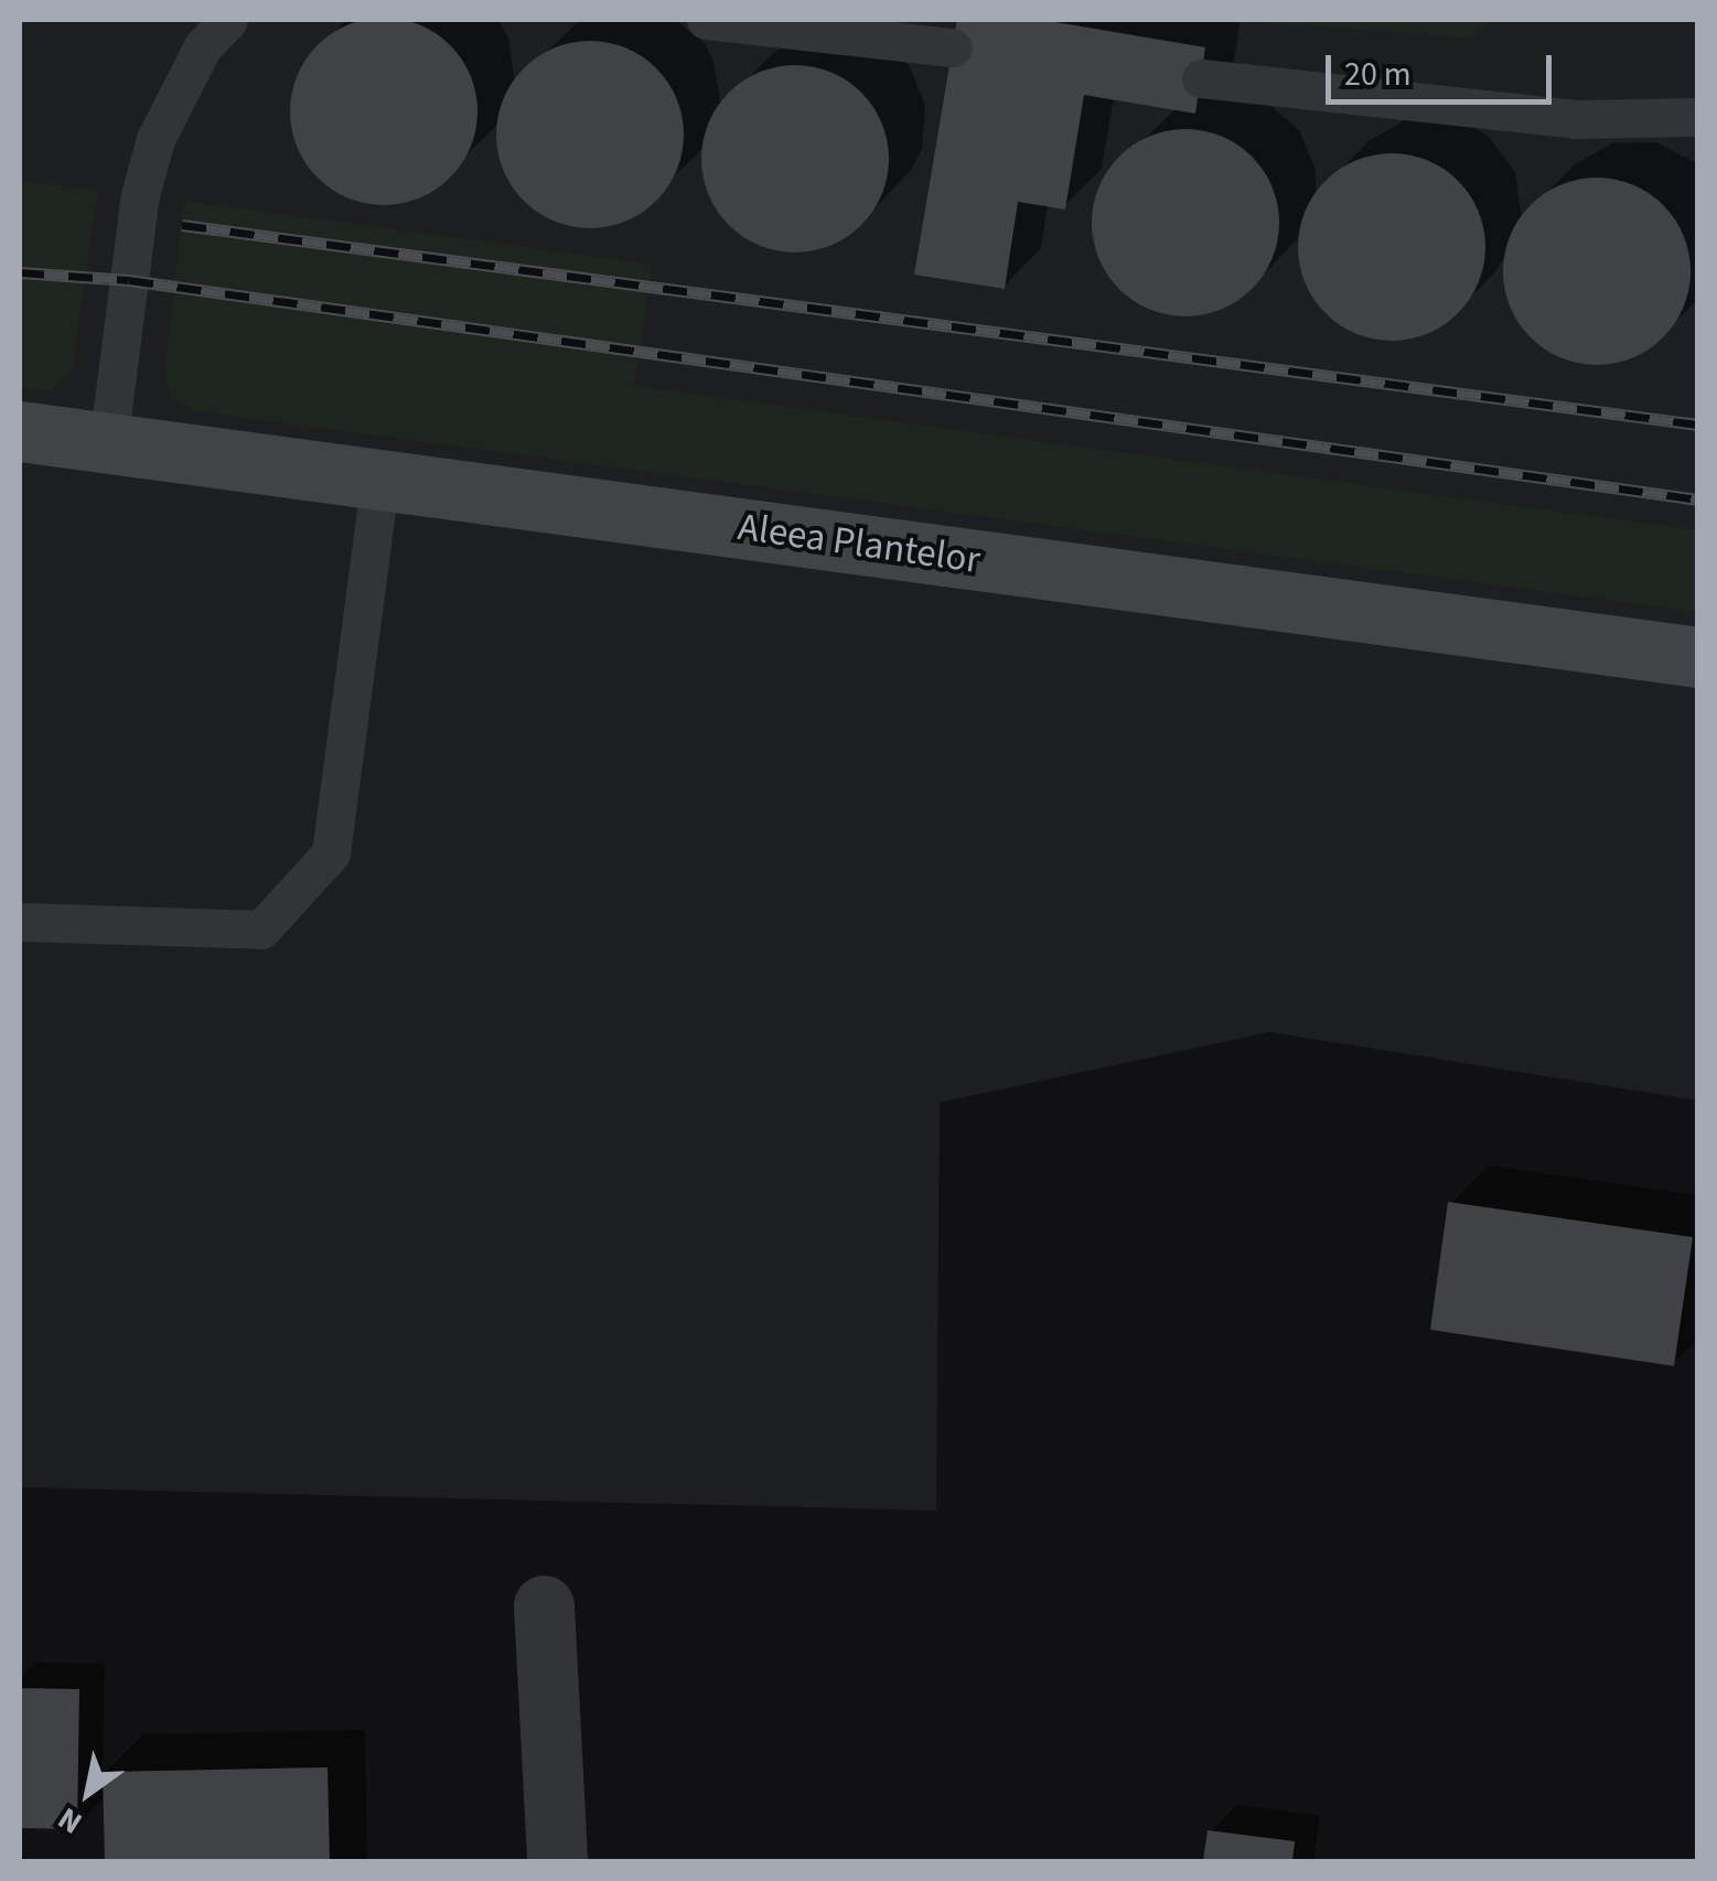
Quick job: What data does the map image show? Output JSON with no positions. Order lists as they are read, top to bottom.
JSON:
{
  "streets": {
    "main road": ["Aleea Plantelor"]
  },
  "scale_bar": "20 m",
  "north": "bottom left"
}
